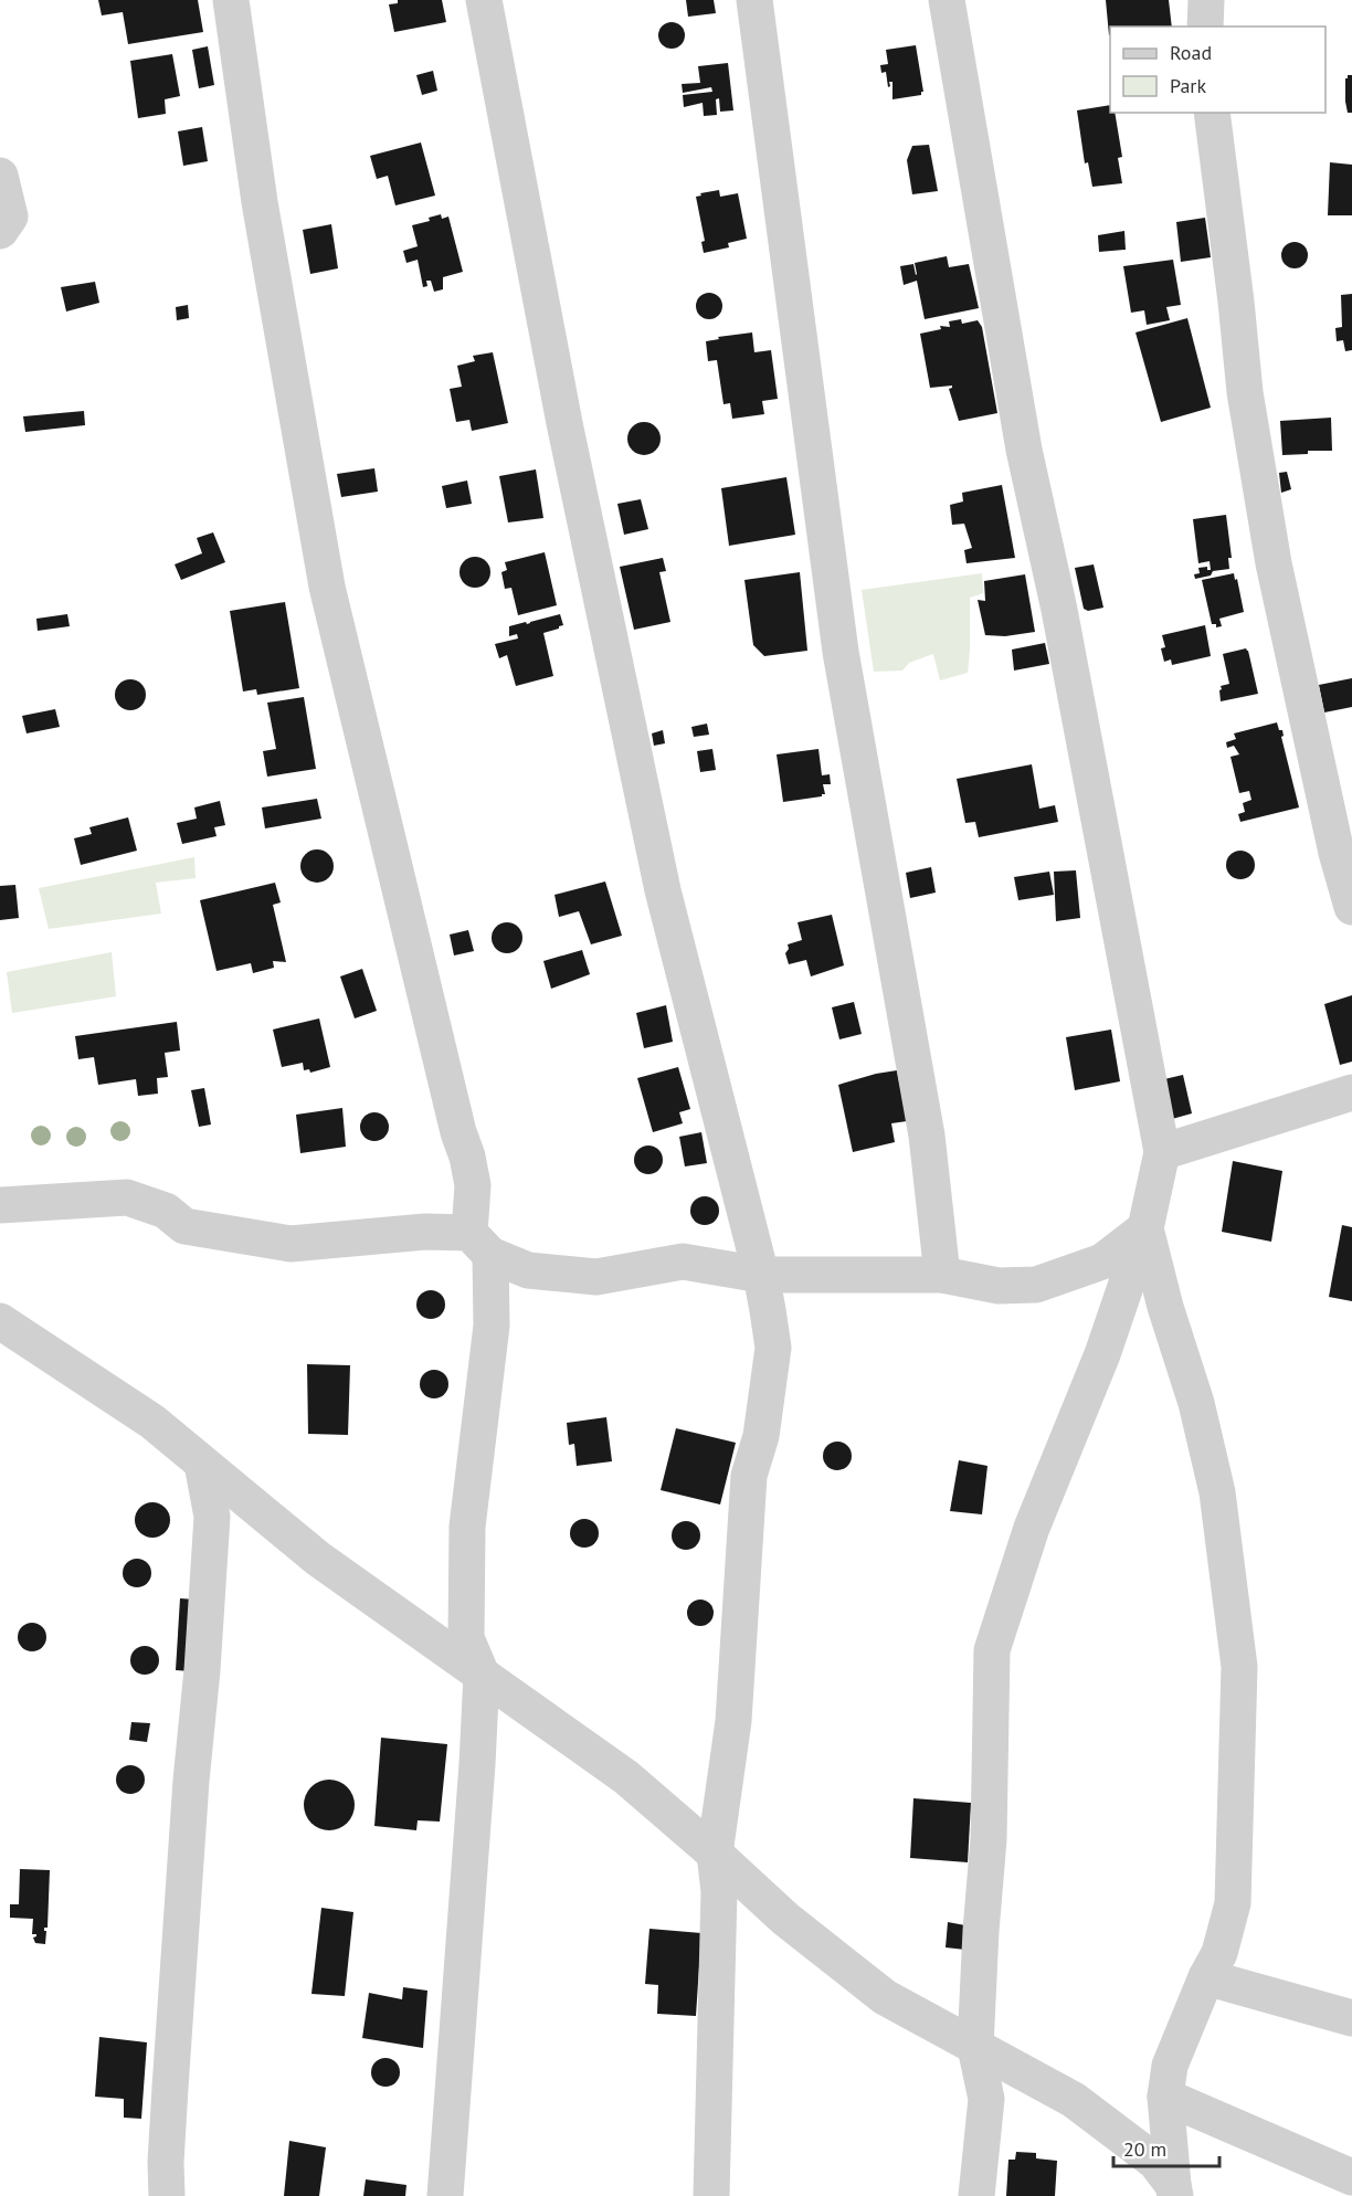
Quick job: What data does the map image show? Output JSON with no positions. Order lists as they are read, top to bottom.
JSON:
{
  "legend": ["Road", "Park"],
  "scale_bar": "20 m"
}
